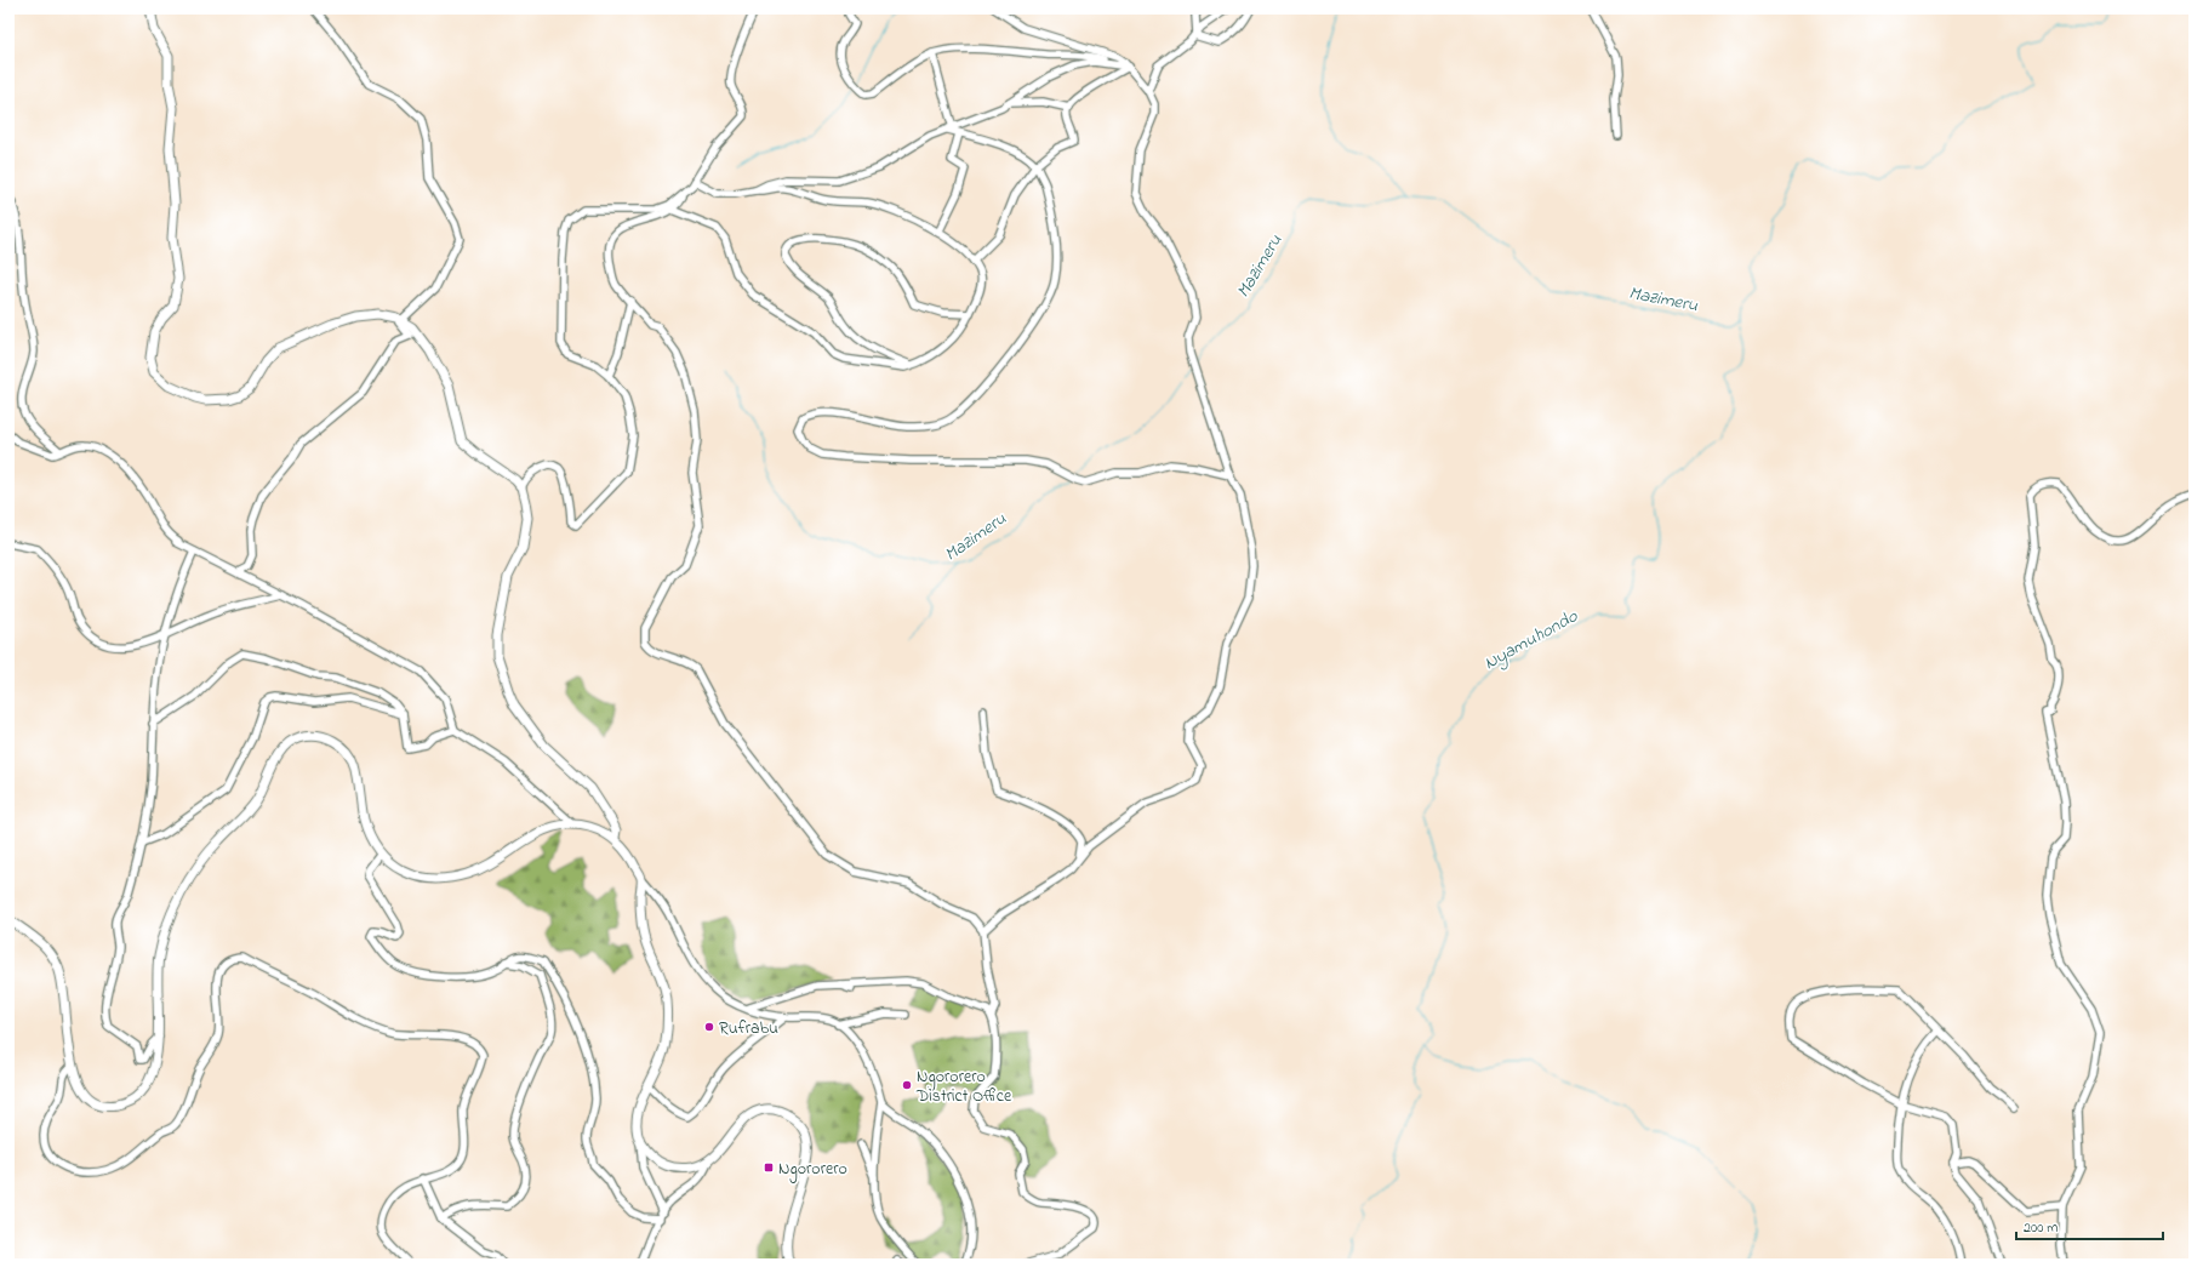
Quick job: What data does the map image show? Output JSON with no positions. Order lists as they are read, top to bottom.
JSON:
{
  "water": ["Mazimeru", "Nyamuhondo"],
  "places": {
    "other": ["Rufrabu", "Ngororero District Office"],
    "transit": ["Ngororero"]
  },
  "scale_bar": "200 m"
}
